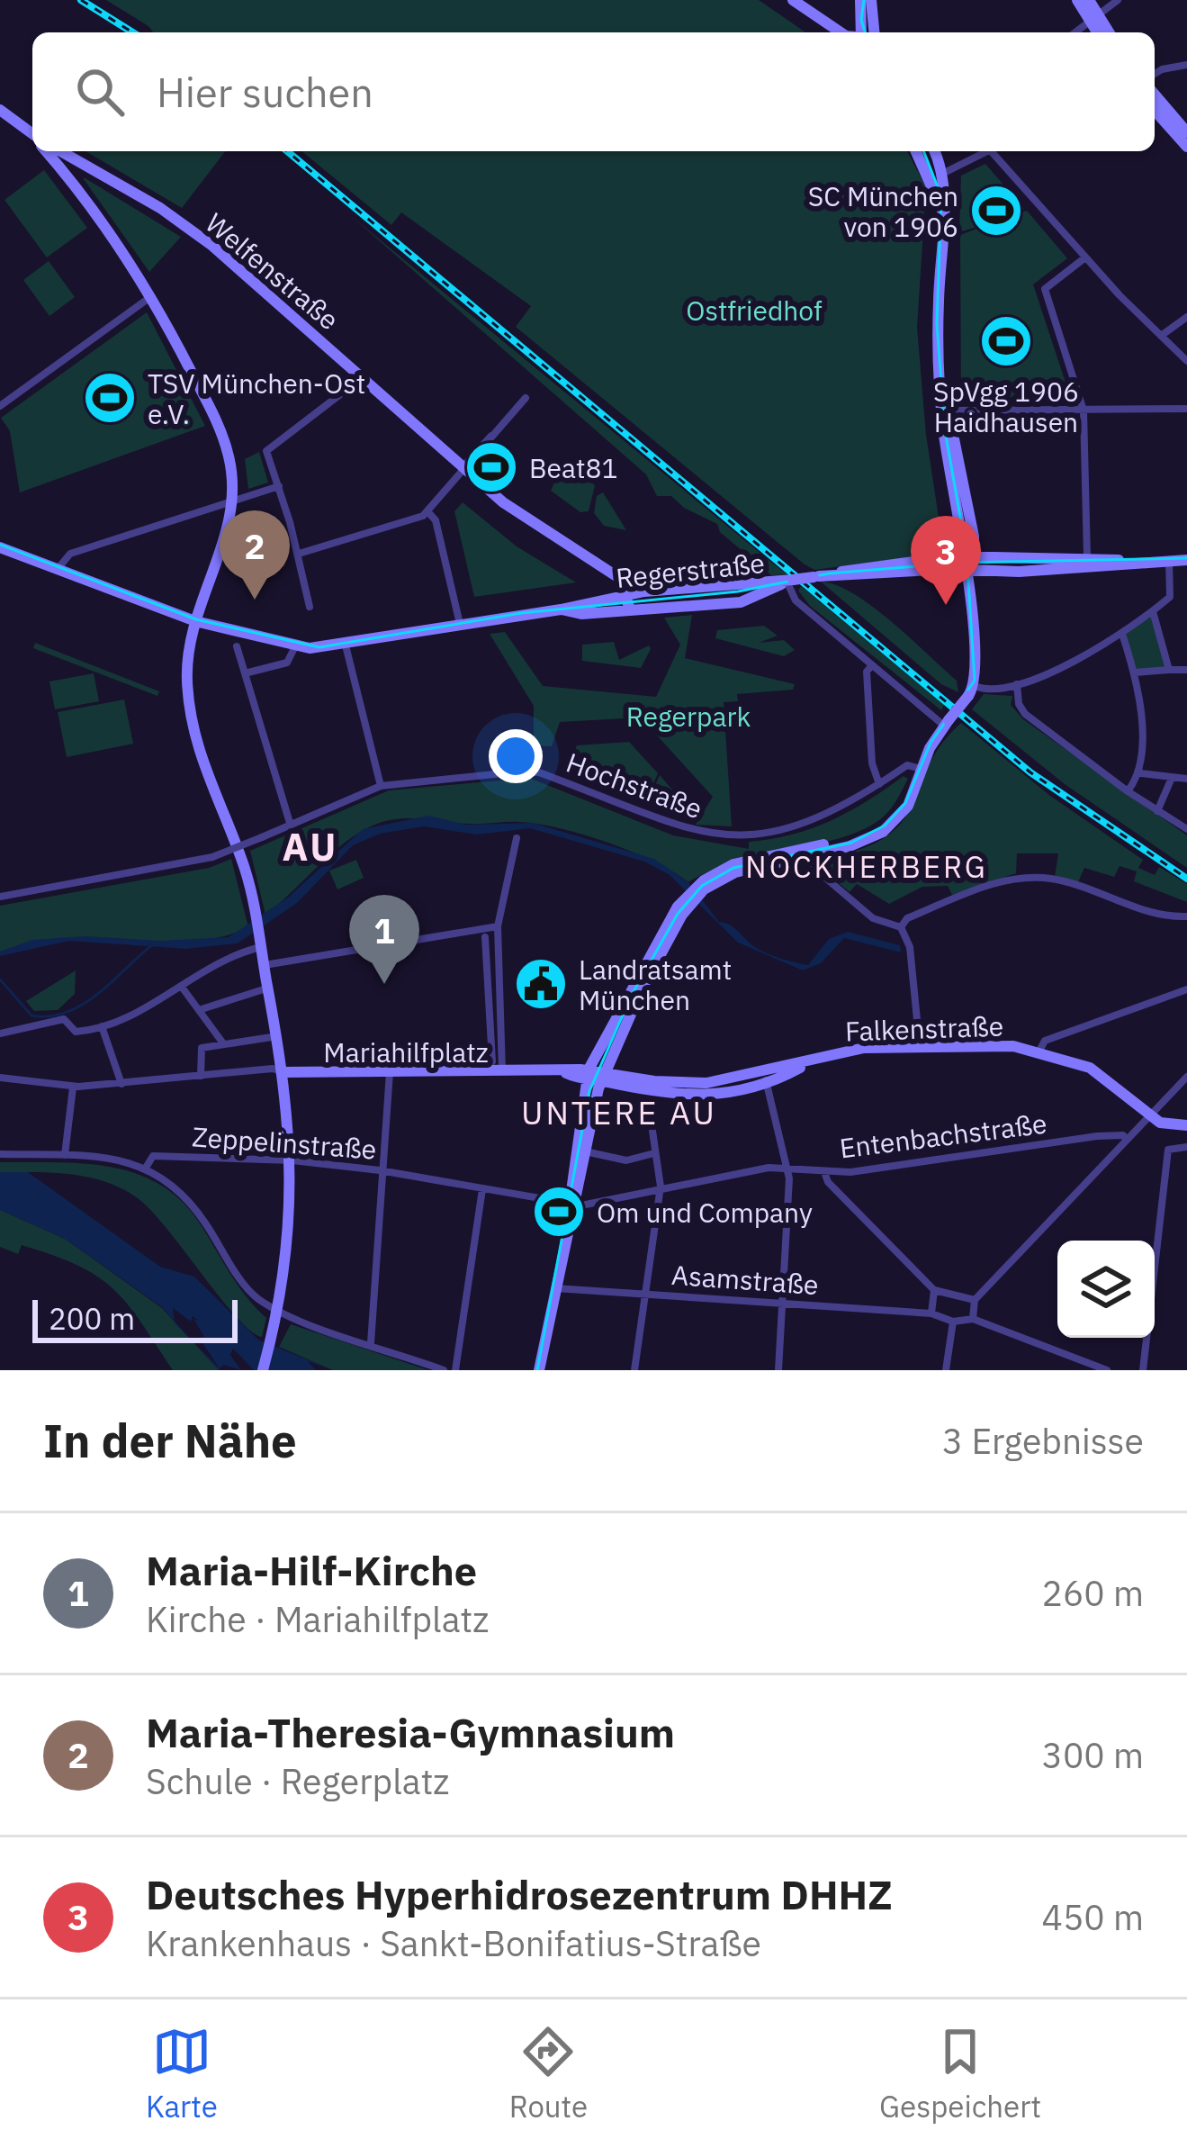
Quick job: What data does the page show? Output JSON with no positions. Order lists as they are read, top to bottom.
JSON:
{
  "streets": {
    "main road": [
      "Welfenstraße",
      "Regerstraße",
      "Falkenstraße",
      "Mariahilfplatz"
    ],
    "street": [
      "Hochstraße",
      "Entenbachstraße",
      "Zeppelinstraße",
      "Asamstraße"
    ]
  },
  "crossings": [
    ["Welfenstraße", "Regerstraße"],
    ["Falkenstraße", "Mariahilfplatz"],
    ["Entenbachstraße", "Zeppelinstraße"]
  ],
  "districts": ["AU", "NOCKHERBERG", "UNTERE AU"],
  "parks": ["Ostfriedhof", "Regerpark"],
  "places": {
    "sports": [
      "SC München von 1906",
      "SpVgg 1906 Haidhausen",
      "TSV München-Ost e.V.",
      "Beat81",
      "Om und Company"
    ],
    "public building": ["Landratsamt München"]
  },
  "scale_bar": "200 m",
  "page": {
    "search": "Hier suchen",
    "pins": ["2", "3", "1"],
    "scale": "200 m",
    "heading": ["In der Nähe", "3 Ergebnisse"],
    "list": [
      {
        "mark": "1",
        "name": "Maria-Hilf-Kirche",
        "note": "Kirche · Mariahilfplatz",
        "value": "260 m"
      },
      {
        "mark": "2",
        "name": "Maria-Theresia-Gymnasium",
        "note": "Schule · Regerplatz",
        "value": "300 m"
      },
      {
        "mark": "3",
        "name": "Deutsches Hyperhidrosezentrum DHHZ",
        "note": "Krankenhaus · Sankt-Bonifatius-Straße",
        "value": "450 m"
      }
    ],
    "nav": ["Karte", "Route", "Gespeichert"]
  }
}
